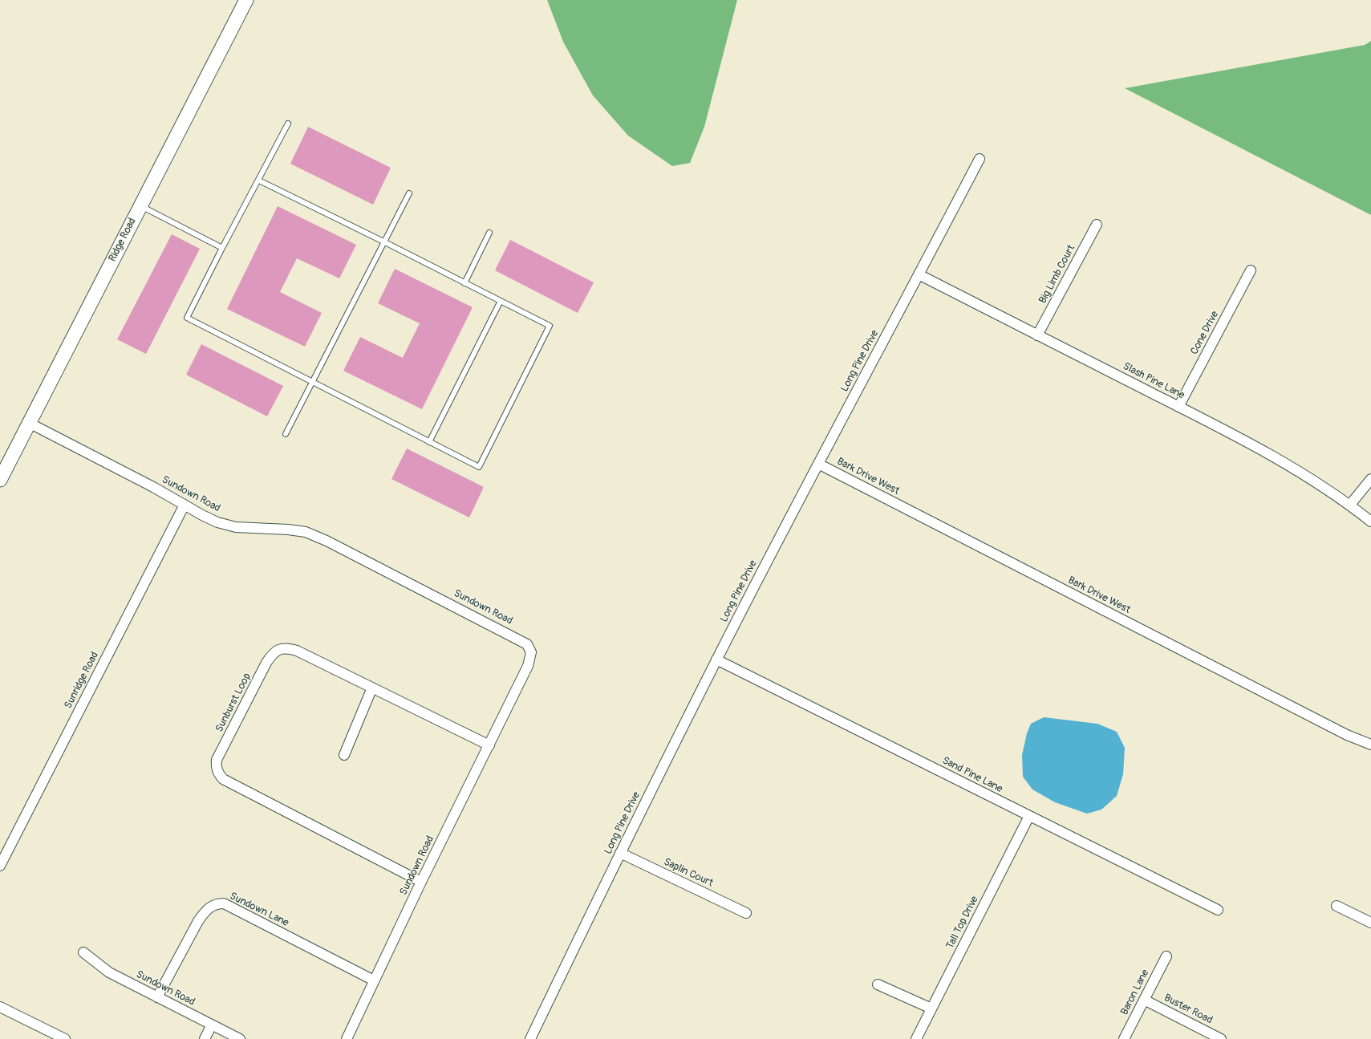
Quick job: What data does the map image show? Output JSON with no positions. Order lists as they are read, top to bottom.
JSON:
{
  "streets": {
    "street": [
      "Ridge Road",
      "Big Limb Court",
      "Cone Drive",
      "Long Pine Drive",
      "Slash Pine Lane",
      "Bark Drive West",
      "Sundown Road",
      "Sunridge Road",
      "Sunburst Loop",
      "Sand Pine Lane",
      "Saplin Court",
      "Sundown Lane",
      "Tall Top Drive",
      "Baron Lane",
      "Buster Road"
    ]
  },
  "crossings": [
    ["Ridge Road", "Sundown Road"],
    ["Big Limb Court", "Slash Pine Lane"],
    ["Cone Drive", "Slash Pine Lane"],
    ["Long Pine Drive", "Slash Pine Lane"],
    ["Long Pine Drive", "Bark Drive West"],
    ["Long Pine Drive", "Sand Pine Lane"],
    ["Long Pine Drive", "Saplin Court"],
    ["Sundown Road", "Sunridge Road"],
    ["Sundown Road", "Sunburst Loop"],
    ["Sundown Road", "Sundown Lane"],
    ["Sand Pine Lane", "Tall Top Drive"],
    ["Baron Lane", "Buster Road"]
  ]
}
